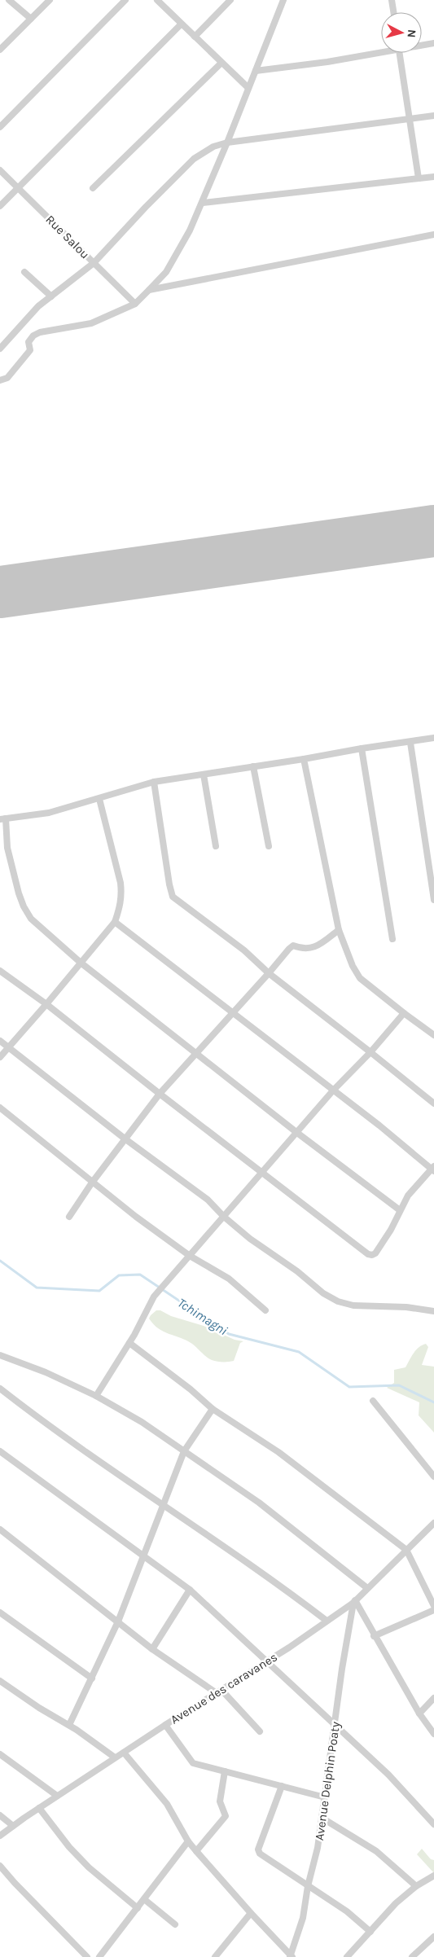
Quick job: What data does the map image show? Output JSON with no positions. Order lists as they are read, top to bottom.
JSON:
{
  "streets": {
    "street": ["Rue Salou", "Avenue des caravanes", "Avenue Delphin Poaty"]
  },
  "crossings": [
    ["Avenue des caravanes", "Avenue Delphin Poaty"]
  ],
  "water": ["Tchimagni"],
  "north": "right"
}
